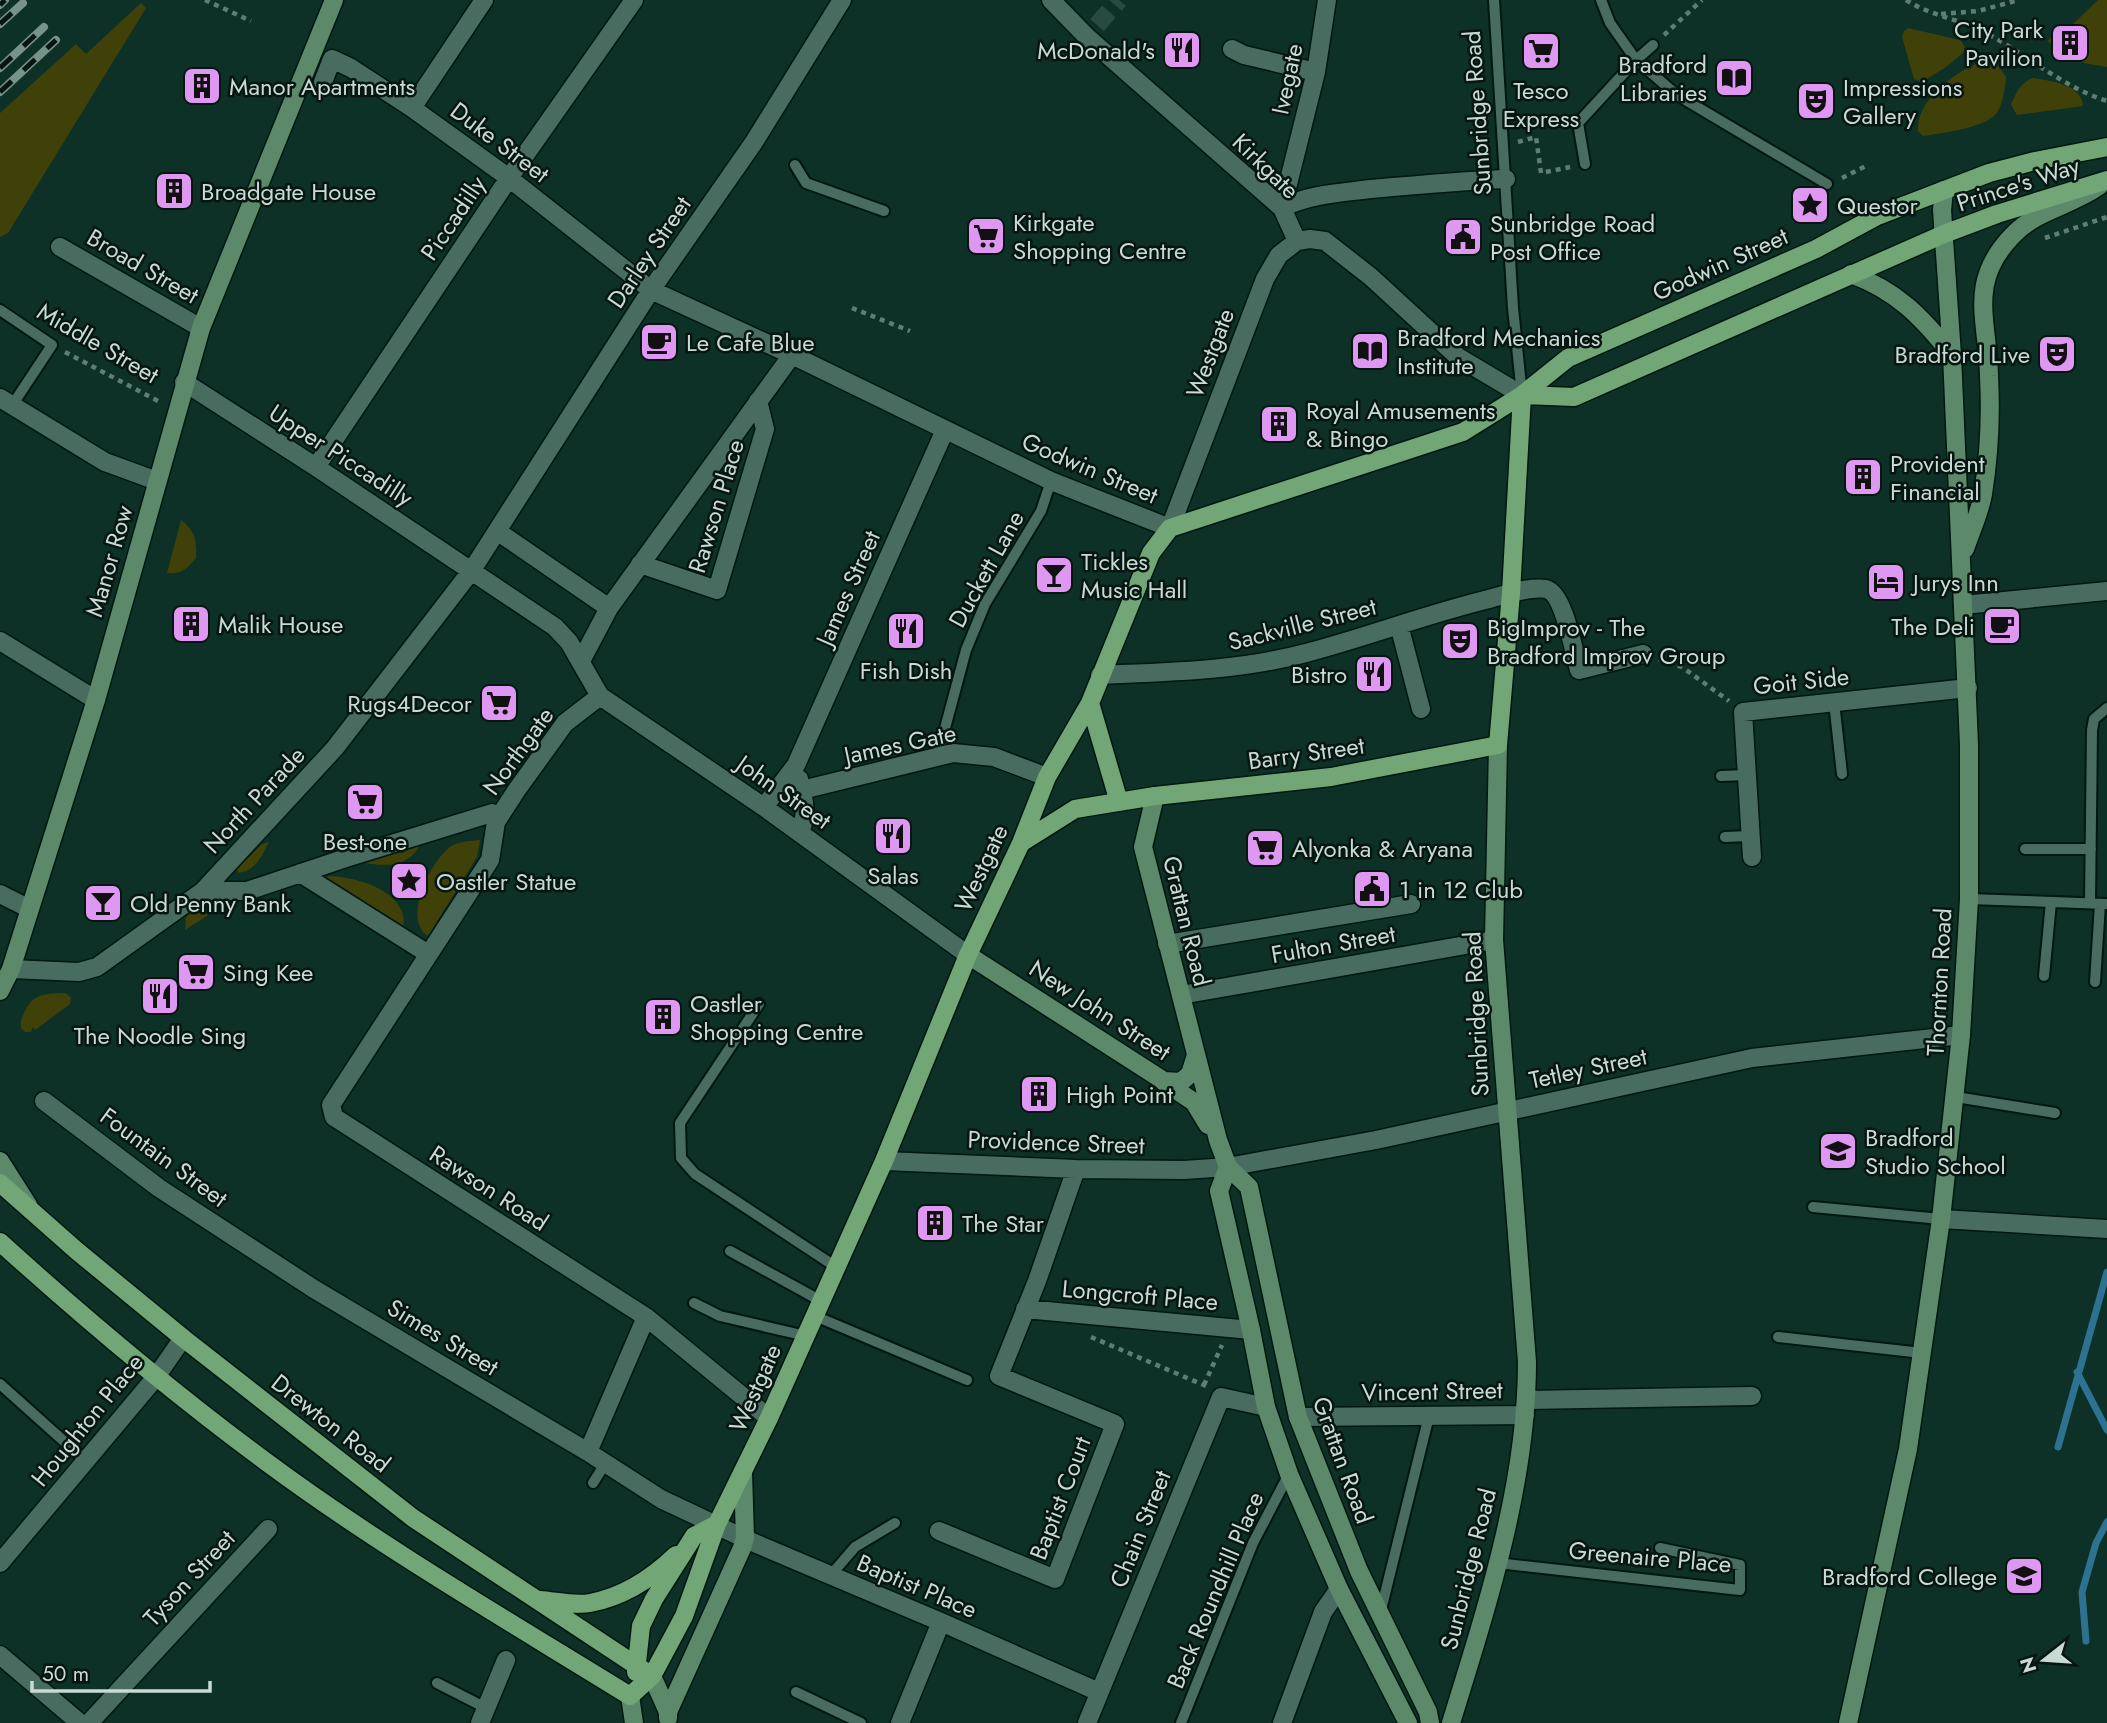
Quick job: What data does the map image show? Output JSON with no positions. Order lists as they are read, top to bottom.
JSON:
{
  "streets": {
    "main road": [
      "Sunbridge Road",
      "Prince's Way",
      "Godwin Street",
      "Westgate",
      "Barry Street",
      "Drewton Road"
    ],
    "street": [
      "Ivegate",
      "Duke Street",
      "Kirkgate",
      "Piccadilly",
      "Darley Street",
      "Broad Street",
      "Upper Piccadilly",
      "Rawson Place",
      "Manor Row",
      "James Street",
      "Sackville Street",
      "Goit Side",
      "James Gate",
      "Northgate",
      "John Street",
      "North Parade",
      "Grattan Road",
      "Fulton Street",
      "Thornton Road",
      "New John Street",
      "Tetley Street",
      "Providence Street",
      "Fountain Street",
      "Rawson Road",
      "Longcroft Place",
      "Simes Street",
      "Vincent Street",
      "Houghton Place",
      "Baptist Court",
      "Chain Street",
      "Tyson Street",
      "Baptist Place"
    ],
    "lane": [
      "Middle Street",
      "Duckett Lane",
      "Greenaire Place",
      "Back Roundhill Place"
    ]
  },
  "crossings": [
    ["Ivegate", "Kirkgate"],
    ["Sunbridge Road", "Godwin Street"],
    ["Sunbridge Road", "Sackville Street"],
    ["Sunbridge Road", "Barry Street"],
    ["Sunbridge Road", "Fulton Street"],
    ["Sunbridge Road", "Tetley Street"],
    ["Sunbridge Road", "Vincent Street"],
    ["Sunbridge Road", "Greenaire Place"],
    ["Duke Street", "Piccadilly"],
    ["Duke Street", "Darley Street"],
    ["Duke Street", "Godwin Street"],
    ["Kirkgate", "Westgate"],
    ["Prince's Way", "Godwin Street"],
    ["Prince's Way", "Thornton Road"],
    ["Piccadilly", "Upper Piccadilly"],
    ["Darley Street", "Godwin Street"],
    ["Darley Street", "Upper Piccadilly"],
    ["Darley Street", "North Parade"],
    ["Godwin Street", "Westgate"],
    ["Godwin Street", "Rawson Place"],
    ["Godwin Street", "Duckett Lane"],
    ["Godwin Street", "James Street"],
    ["Godwin Street", "Thornton Road"],
    ["Broad Street", "Manor Row"],
    ["Middle Street", "Manor Row"],
    ["Westgate", "Sackville Street"],
    ["Westgate", "James Gate"],
    ["Westgate", "Barry Street"],
    ["Westgate", "John Street"],
    ["Westgate", "New John Street"],
    ["Westgate", "Providence Street"],
    ["Westgate", "Rawson Road"],
    ["Westgate", "Simes Street"],
    ["Westgate", "Drewton Road"],
    ["Westgate", "Baptist Place"],
    ["Upper Piccadilly", "Rawson Place"],
    ["Upper Piccadilly", "Manor Row"],
    ["Upper Piccadilly", "John Street"],
    ["Upper Piccadilly", "North Parade"],
    ["Rawson Place", "John Street"],
    ["Manor Row", "North Parade"],
    ["Duckett Lane", "James Gate"],
    ["James Street", "John Street"],
    ["Goit Side", "Thornton Road"],
    ["Northgate", "John Street"],
    ["Northgate", "North Parade"],
    ["Northgate", "Rawson Road"],
    ["Barry Street", "Grattan Road"],
    ["John Street", "New John Street"],
    ["Grattan Road", "Fulton Street"],
    ["Grattan Road", "New John Street"],
    ["Grattan Road", "Tetley Street"],
    ["Grattan Road", "Providence Street"],
    ["Grattan Road", "Longcroft Place"],
    ["Grattan Road", "Vincent Street"],
    ["Grattan Road", "Back Roundhill Place"],
    ["Thornton Road", "Tetley Street"],
    ["Tetley Street", "Providence Street"],
    ["Fountain Street", "Simes Street"],
    ["Longcroft Place", "Baptist Court"],
    ["Simes Street", "Baptist Place"],
    ["Houghton Place", "Drewton Road"],
    ["Chain Street", "Baptist Place"]
  ],
  "places": {
    "building": [
      "City Park Pavilion",
      "Manor Apartments",
      "Broadgate House",
      "Royal Amusements & Bingo",
      "Provident Financial",
      "Malik House",
      "Oastler Shopping Centre",
      "High Point",
      "The Star"
    ],
    "restaurant": [
      "McDonald's",
      "Fish Dish",
      "Bistro",
      "Salas",
      "The Noodle Sing"
    ],
    "supermarket": [
      "Tesco Express",
      "Kirkgate Shopping Centre",
      "Rugs4Decor",
      "Best-one",
      "Alyonka & Aryana",
      "Sing Kee"
    ],
    "library": ["Bradford Libraries", "Bradford Mechanics Institute"],
    "theatre": ["Impressions Gallery", "Bradford Live", "BigImprov - The Bradford Improv Group"],
    "place": ["Questor", "Oastler Statue"],
    "public building": ["Sunbridge Road Post Office", "1 in 12 Club"],
    "cafe": ["Le Cafe Blue", "The Deli"],
    "bar": ["Tickles Music Hall", "Old Penny Bank"],
    "hotel": ["Jurys Inn"],
    "school or university": ["Bradford Studio School", "Bradford College"]
  },
  "scale_bar": "50 m",
  "north": "left"
}
